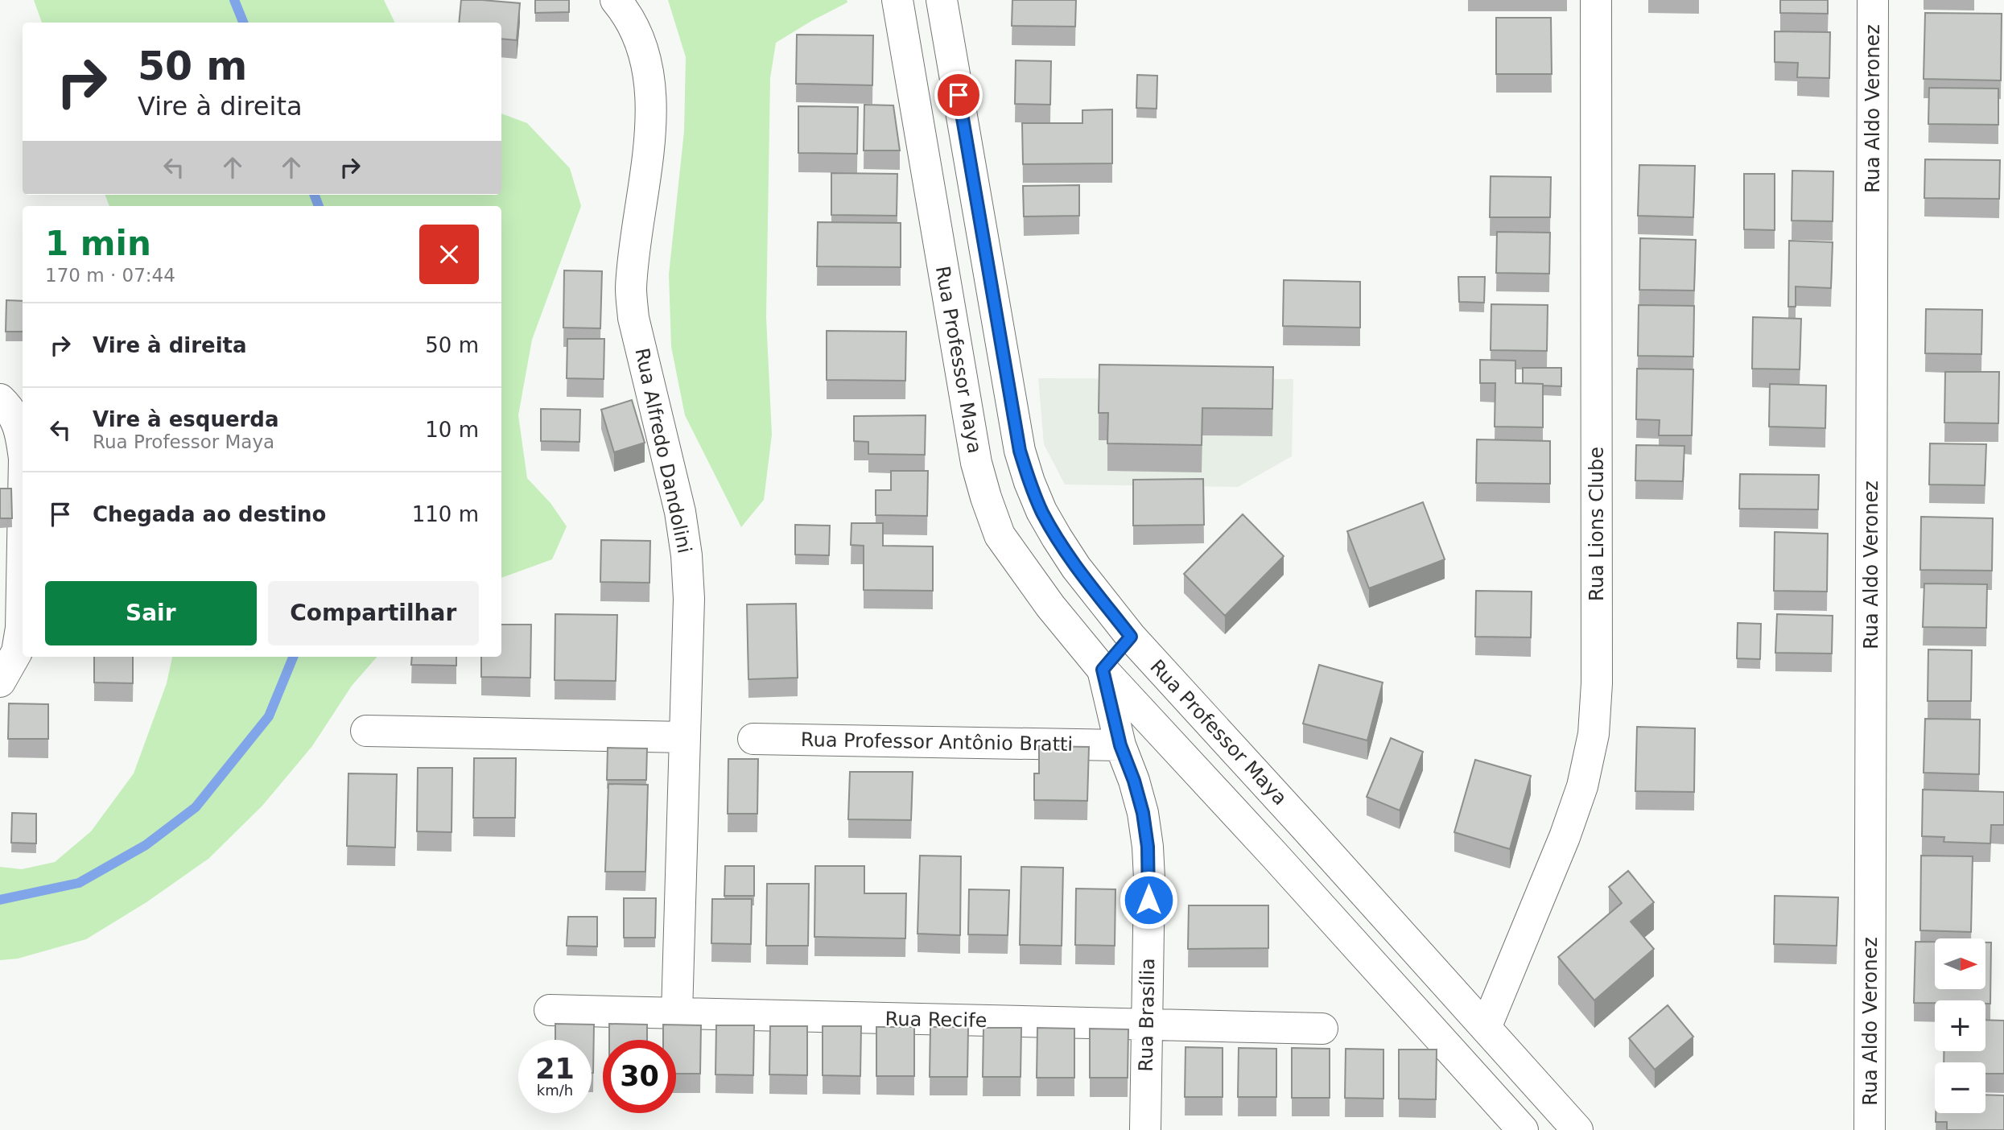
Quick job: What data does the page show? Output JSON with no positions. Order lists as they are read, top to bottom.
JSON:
{
  "streets": {
    "street": [
      "Rua Aldo Veronez",
      "Rua Professor Maya",
      "Rua Alfredo Dandolini",
      "Rua Lions Clube",
      "Rua Professor Antônio Bratti",
      "Rua Brasília",
      "Rua Recife"
    ]
  },
  "crossings": [
    ["Rua Professor Maya", "Rua Lions Clube"],
    ["Rua Professor Maya", "Rua Brasília"],
    ["Rua Alfredo Dandolini", "Rua Recife"],
    ["Rua Professor Antônio Bratti", "Rua Brasília"],
    ["Rua Brasília", "Rua Recife"]
  ],
  "north": "right",
  "page": {
    "turn": ["50 m", "Vire à direita"],
    "heading": ["1 min", "170 m · 07:44"],
    "list": [
      {
        "name": "Vire à direita",
        "value": "50 m"
      },
      {
        "name": "Vire à esquerda",
        "note": "Rua Professor Maya",
        "value": "10 m"
      },
      {
        "name": "Chegada ao destino",
        "value": "110 m"
      }
    ],
    "buttons": ["Sair", "Compartilhar"],
    "map_buttons": ["+", "−"],
    "speed": "21 km/h",
    "limit": "30"
  }
}
